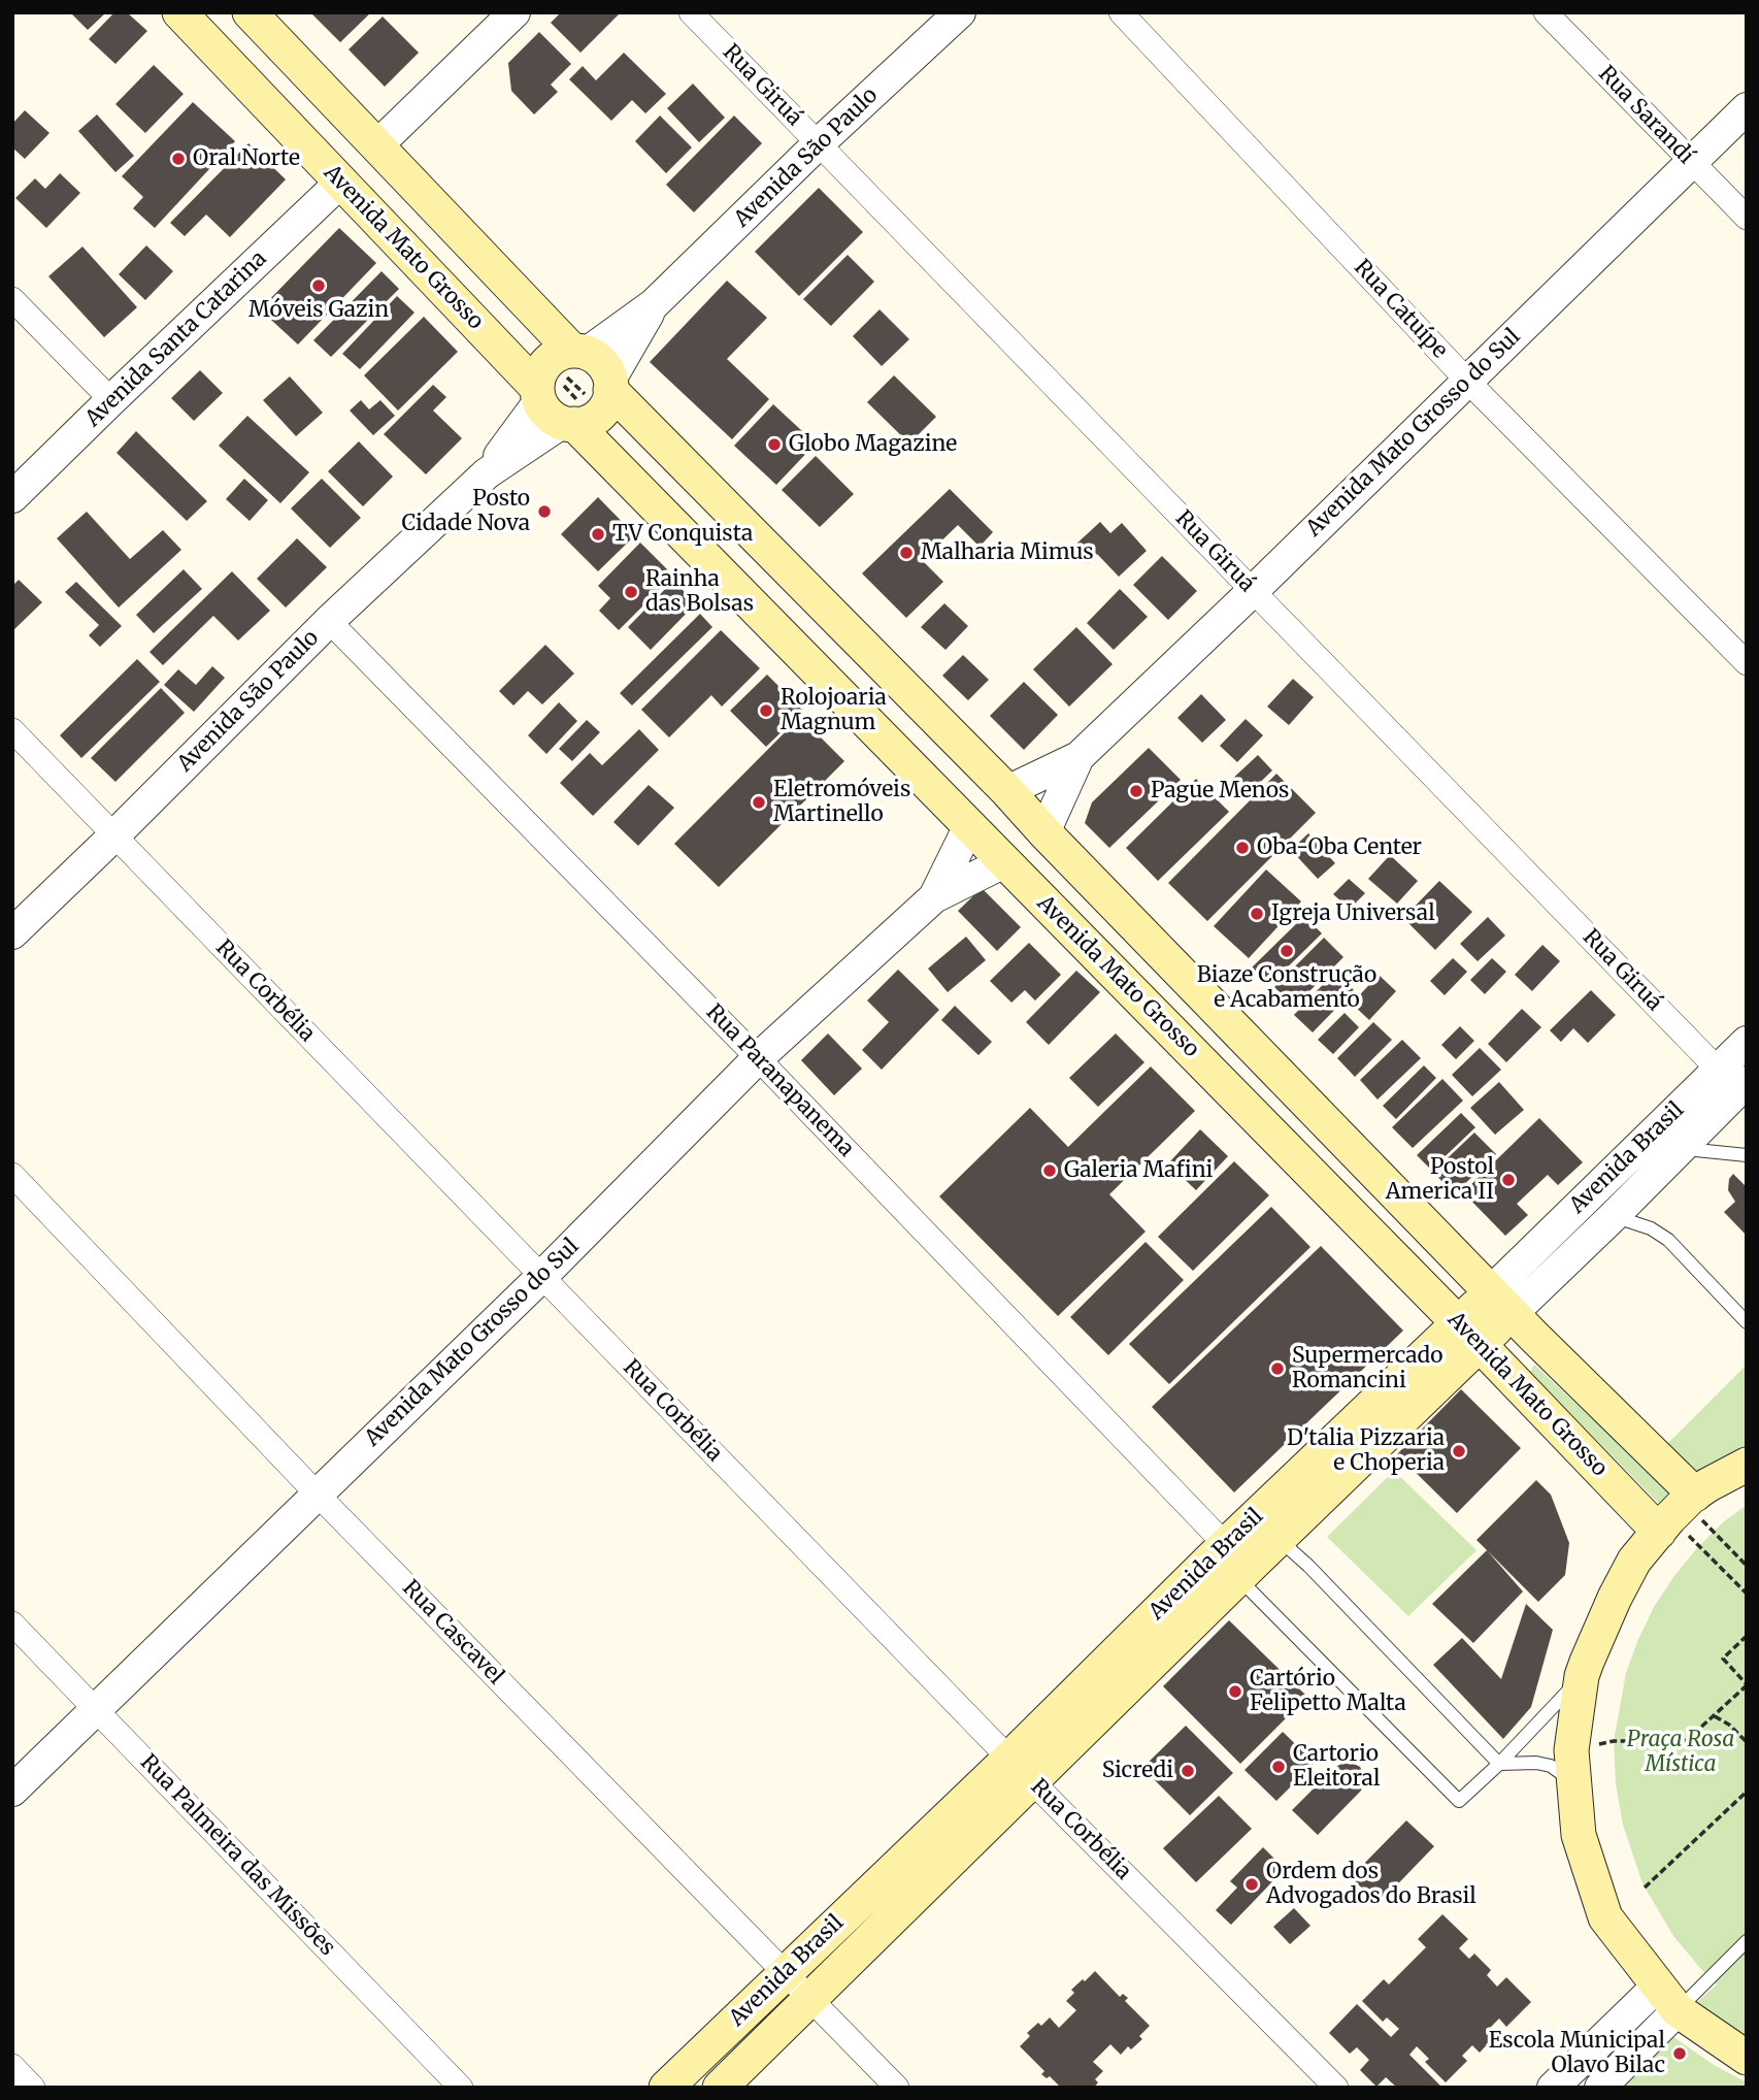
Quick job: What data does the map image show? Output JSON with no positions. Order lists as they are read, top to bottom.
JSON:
{
  "streets": {
    "main road": ["Avenida Mato Grosso", "Avenida Brasil"],
    "street": [
      "Rua Giruá",
      "Rua Sarandí",
      "Avenida São Paulo",
      "Rua Catuípe",
      "Avenida Santa Catarina",
      "Avenida Mato Grosso do Sul",
      "Rua Corbélia",
      "Rua Paranapanema",
      "Rua Cascavel",
      "Rua Palmeira das Missões"
    ]
  },
  "crossings": [
    ["Rua Giruá", "Avenida São Paulo"],
    ["Rua Giruá", "Avenida Mato Grosso do Sul"],
    ["Rua Giruá", "Avenida Brasil"],
    ["Rua Sarandí", "Avenida Mato Grosso do Sul"],
    ["Avenida São Paulo", "Avenida Mato Grosso"],
    ["Avenida São Paulo", "Rua Corbélia"],
    ["Avenida São Paulo", "Rua Paranapanema"],
    ["Avenida Mato Grosso", "Avenida Santa Catarina"],
    ["Avenida Mato Grosso", "Avenida Brasil"],
    ["Rua Catuípe", "Avenida Mato Grosso do Sul"],
    ["Avenida Mato Grosso do Sul", "Rua Corbélia"],
    ["Avenida Mato Grosso do Sul", "Rua Paranapanema"],
    ["Avenida Mato Grosso do Sul", "Rua Cascavel"],
    ["Avenida Mato Grosso do Sul", "Rua Palmeira das Missões"],
    ["Rua Corbélia", "Avenida Brasil"],
    ["Rua Paranapanema", "Avenida Brasil"],
    ["Avenida Brasil", "Rua Cascavel"]
  ],
  "parks": ["Praça Rosa Mística"],
  "places": [
    "Oral Norte",
    "Móveis Gazin",
    "Globo Magazine",
    "Posto Cidade Nova",
    "TV Conquista",
    "Malharia Mimus",
    "Rainha das Bolsas",
    "Rolojoaria Magnum",
    "Pague Menos",
    "Eletromóveis Martinello",
    "Oba-Oba Center",
    "Igreja Universal",
    "Biaze Construção e Acabamento",
    "Galeria Mafini",
    "Postol America II",
    "Supermercado Romancini",
    "D'talia Pizzaria e Choperia",
    "Cartório Felipetto Malta",
    "Cartorio Eleitoral",
    "Sicredi",
    "Ordem dos Advogados do Brasil",
    "Escola Municipal Olavo Bilac"
  ]
}
